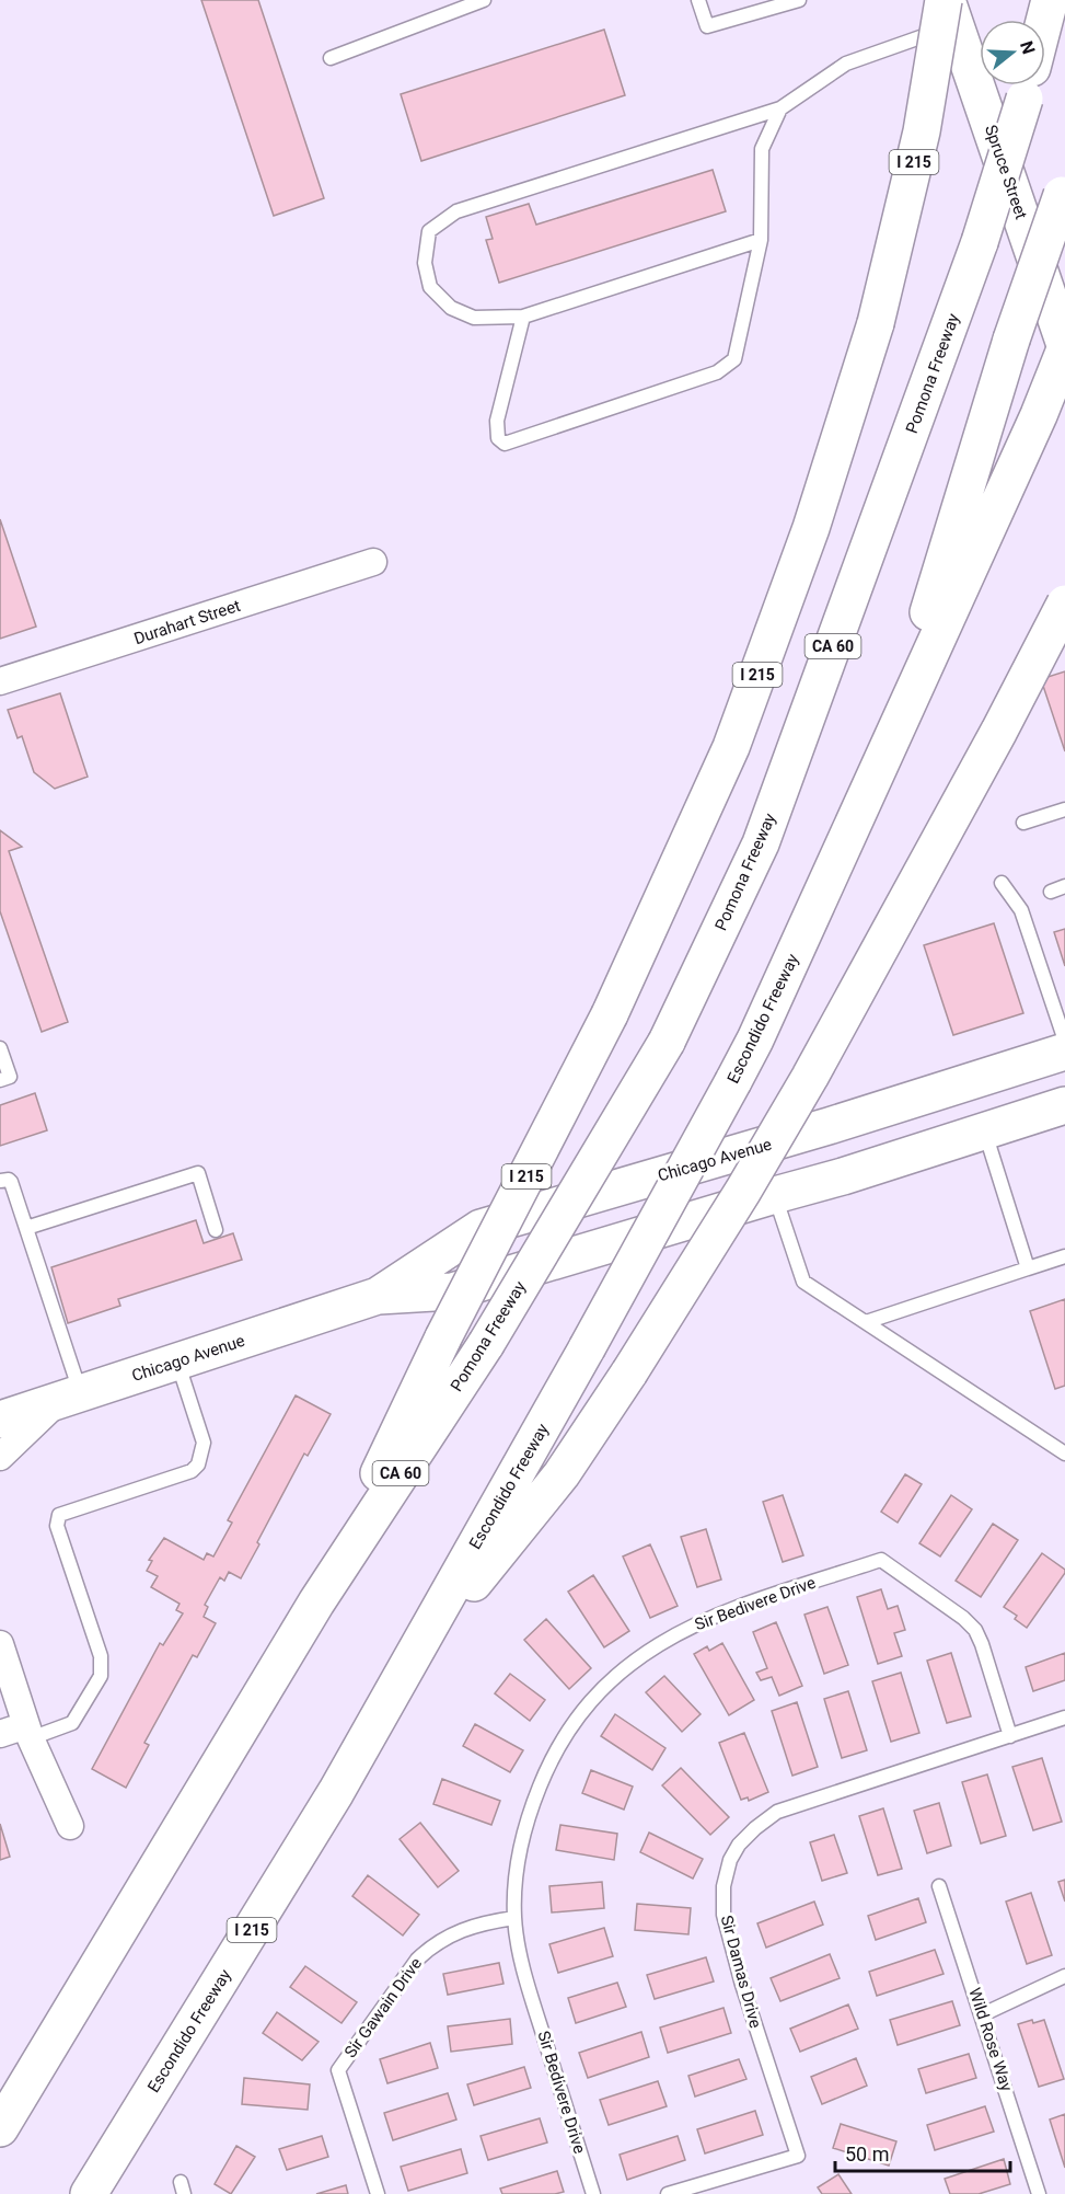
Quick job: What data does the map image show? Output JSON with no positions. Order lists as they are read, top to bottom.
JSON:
{
  "streets": {
    "main road": [
      "I 215",
      "Spruce Street",
      "Pomona Freeway",
      "CA 60",
      "Escondido Freeway",
      "Chicago Avenue"
    ],
    "street": ["Durahart Street"],
    "lane": [
      "Sir Bedivere Drive",
      "Sir Damas Drive",
      "Sir Gawain Drive",
      "Wild Rose Way"
    ]
  },
  "crossings": [
    ["I 215", "Spruce Street"],
    ["I 215", "Pomona Freeway"],
    ["I 215", "Escondido Freeway"],
    ["Sir Bedivere Drive", "Sir Damas Drive"],
    ["Sir Bedivere Drive", "Sir Gawain Drive"]
  ],
  "scale_bar": "50 m",
  "north": "right"
}
